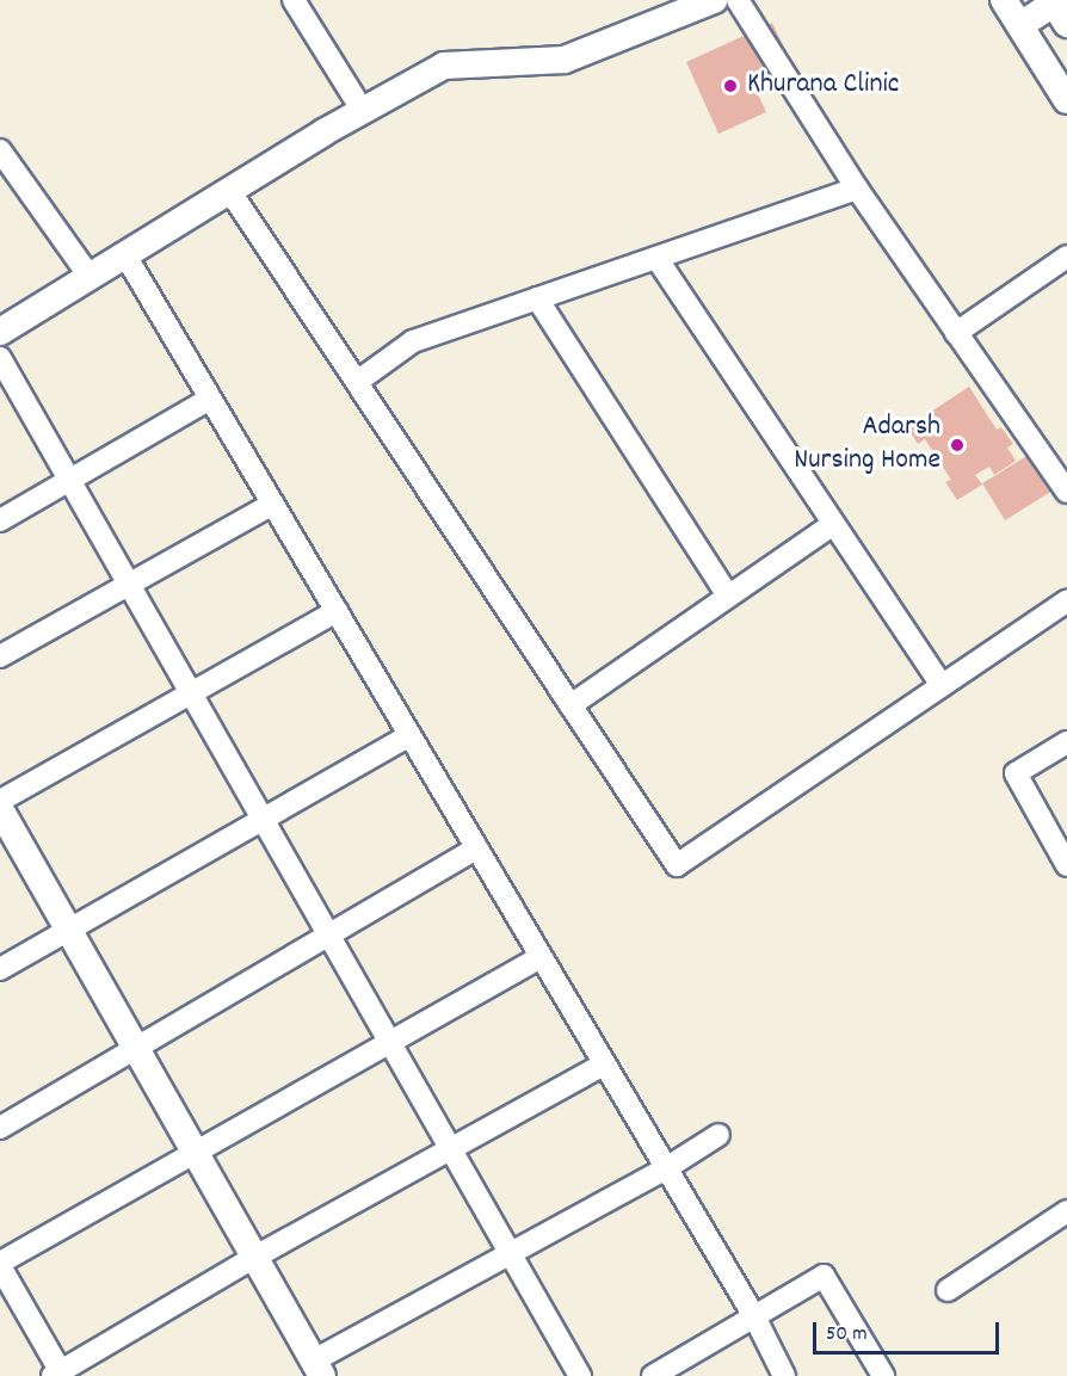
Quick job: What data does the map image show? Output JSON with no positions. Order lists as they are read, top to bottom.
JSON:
{
  "places": ["Khurana Clinic", "Adarsh Nursing Home"],
  "scale_bar": "50 m"
}
